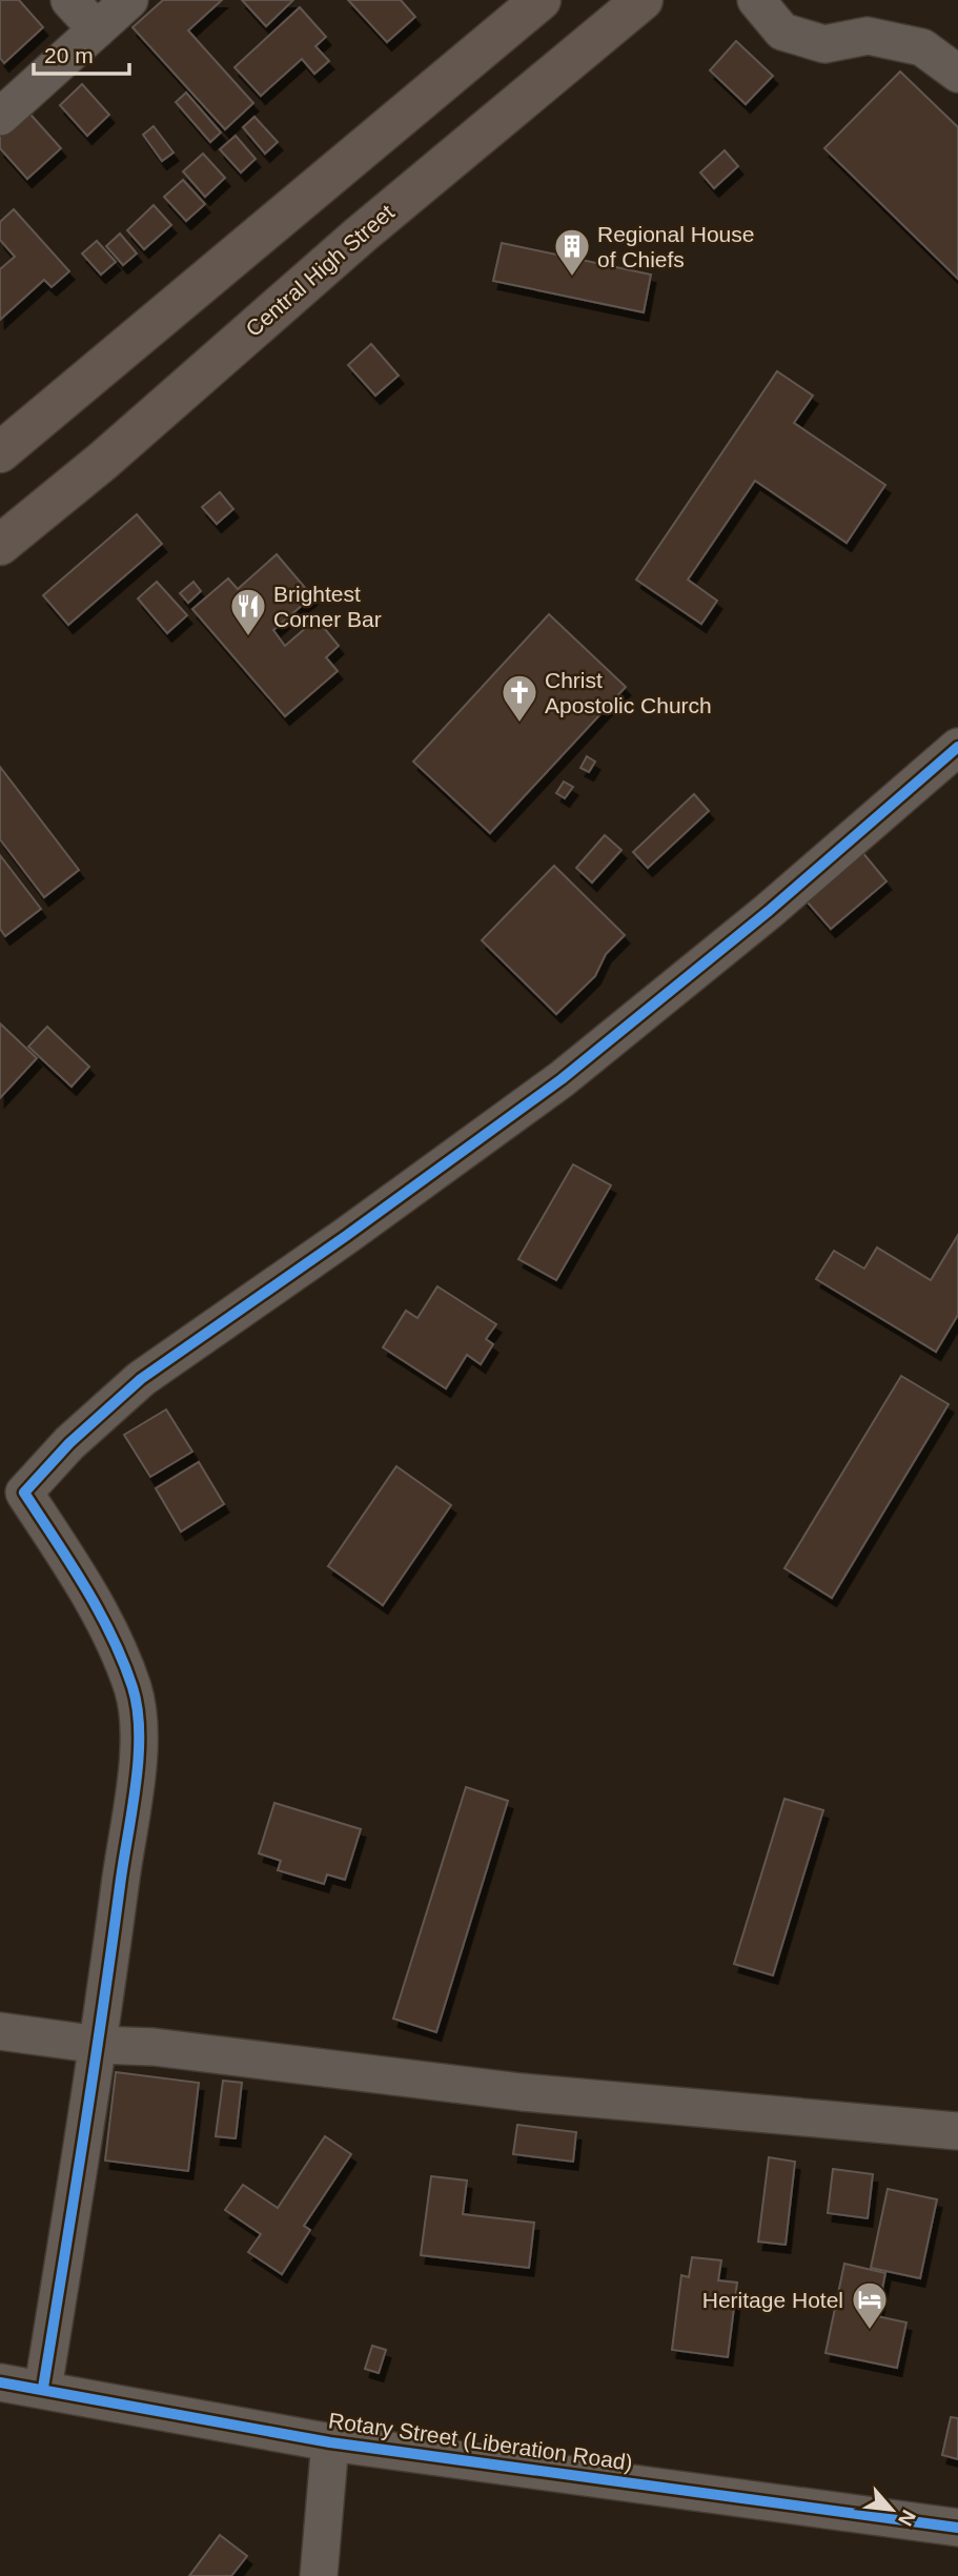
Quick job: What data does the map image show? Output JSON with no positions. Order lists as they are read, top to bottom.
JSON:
{
  "streets": {
    "highway": ["Central High Street"],
    "street": ["Rotary Street (Liberation Road)"]
  },
  "places": {
    "building": ["Regional House of Chiefs"],
    "restaurant": ["Brightest Corner Bar"],
    "church": ["Christ Apostolic Church"],
    "hotel": ["Heritage Hotel"]
  },
  "scale_bar": "20 m",
  "north": "bottom right"
}
